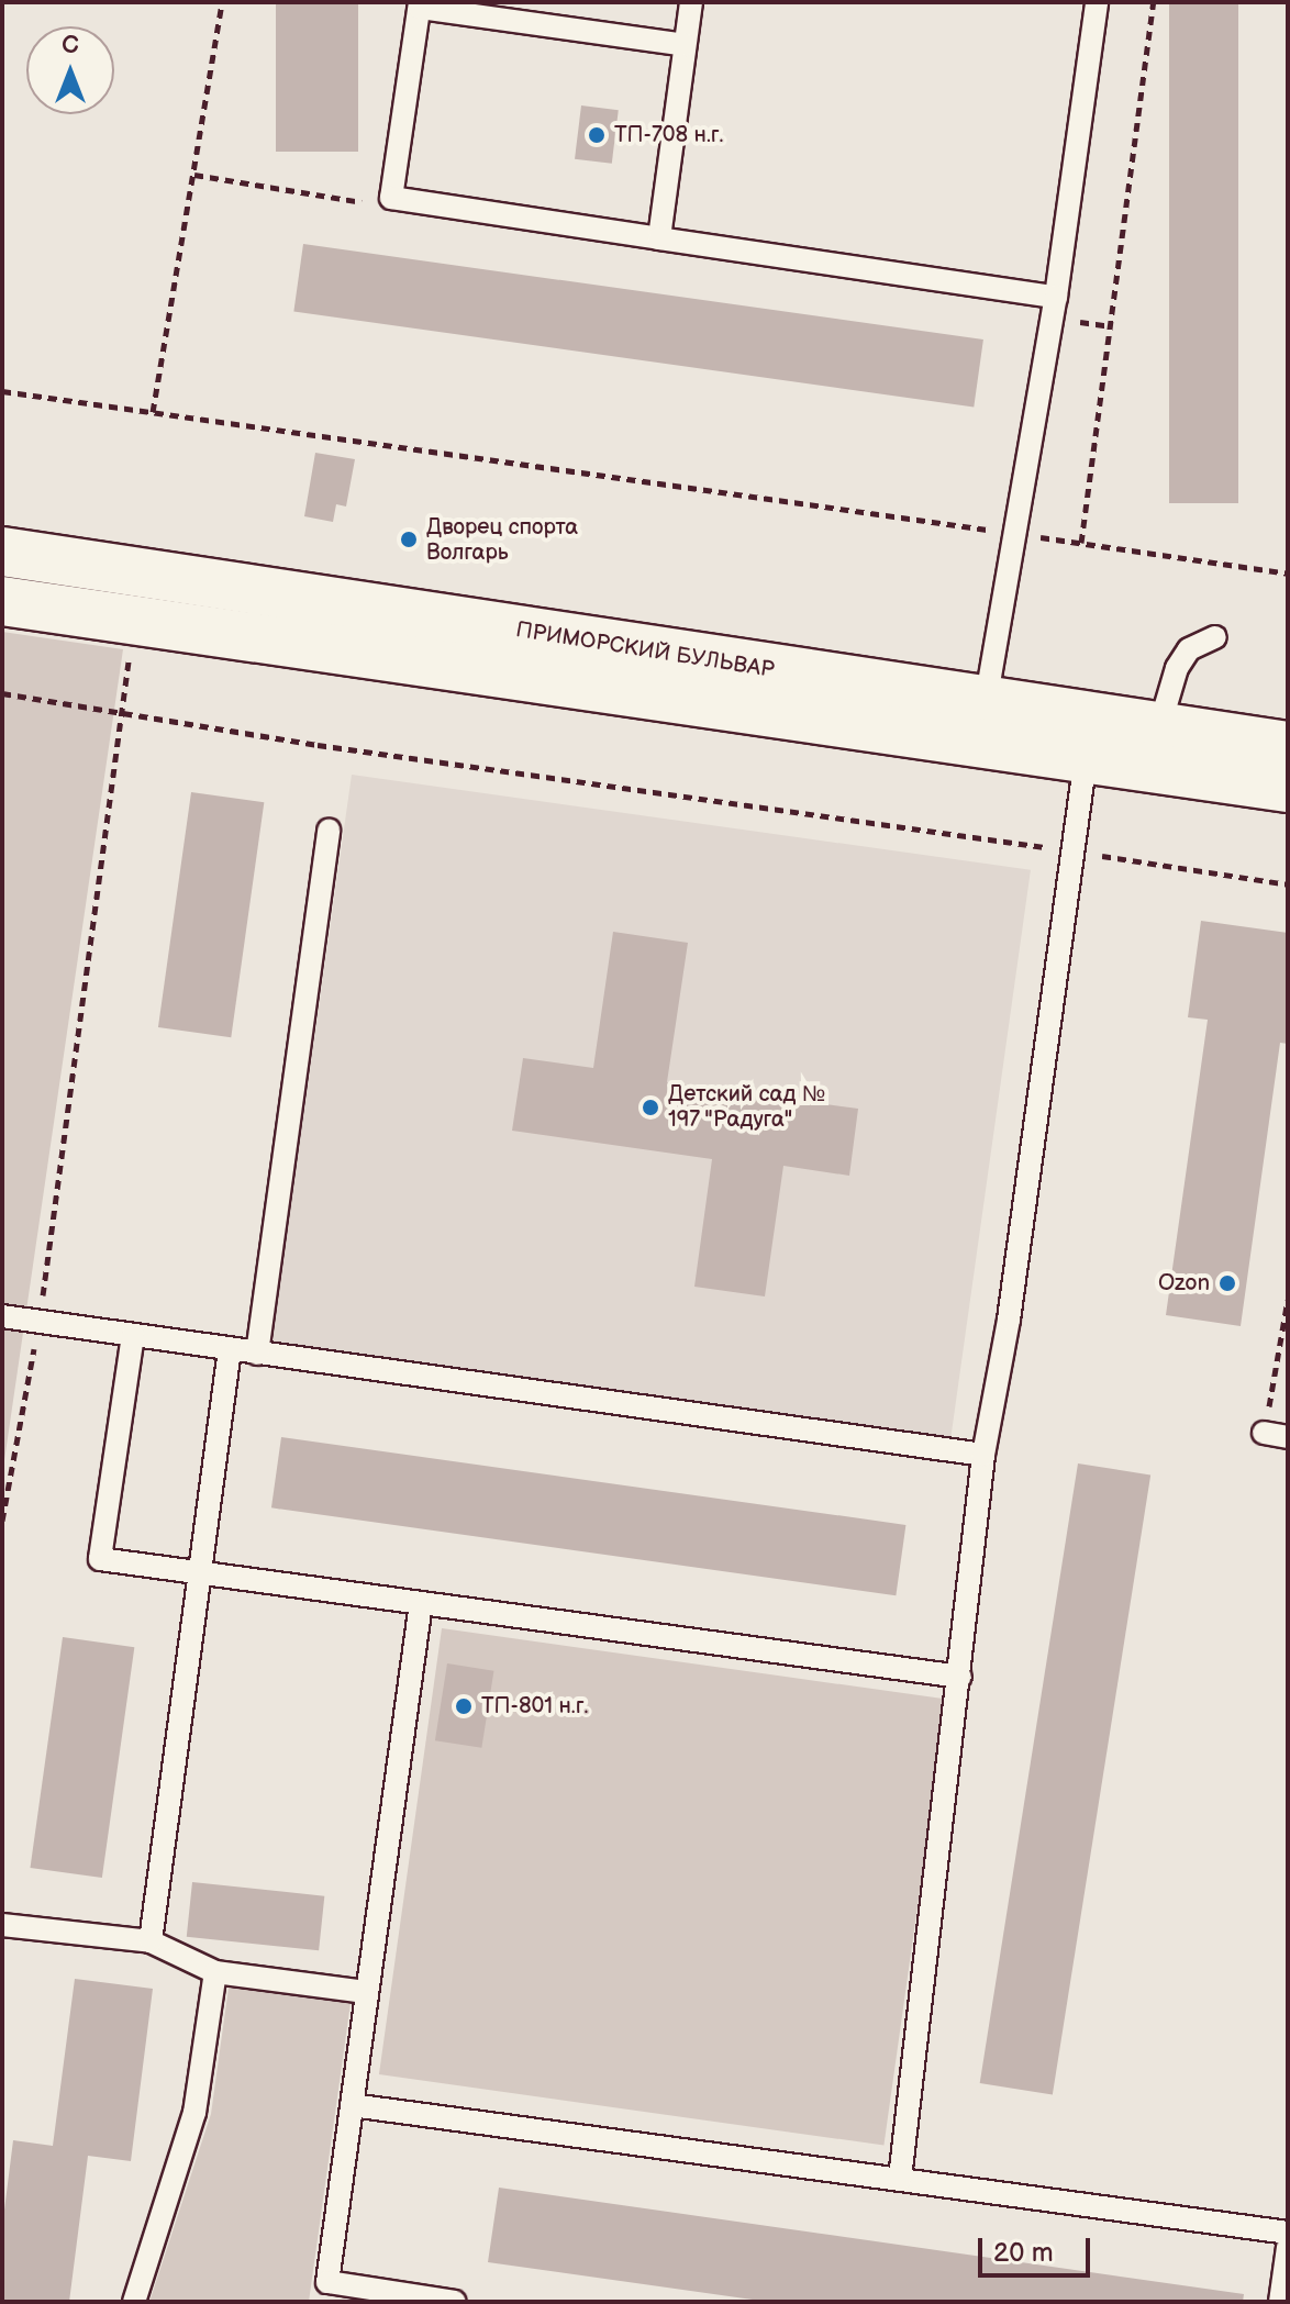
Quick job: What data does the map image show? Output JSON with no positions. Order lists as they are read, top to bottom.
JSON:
{
  "streets": {
    "main road": ["ПРИМОРСКИЙ БУЛЬВАР"]
  },
  "places": [
    "ТП-708 н.г.",
    "Дворец спорта Волгарь",
    "Детский сад № 197 \"Радуга\"",
    "Ozon",
    "ТП-801 н.г."
  ],
  "scale_bar": "20 m",
  "north": "top"
}
